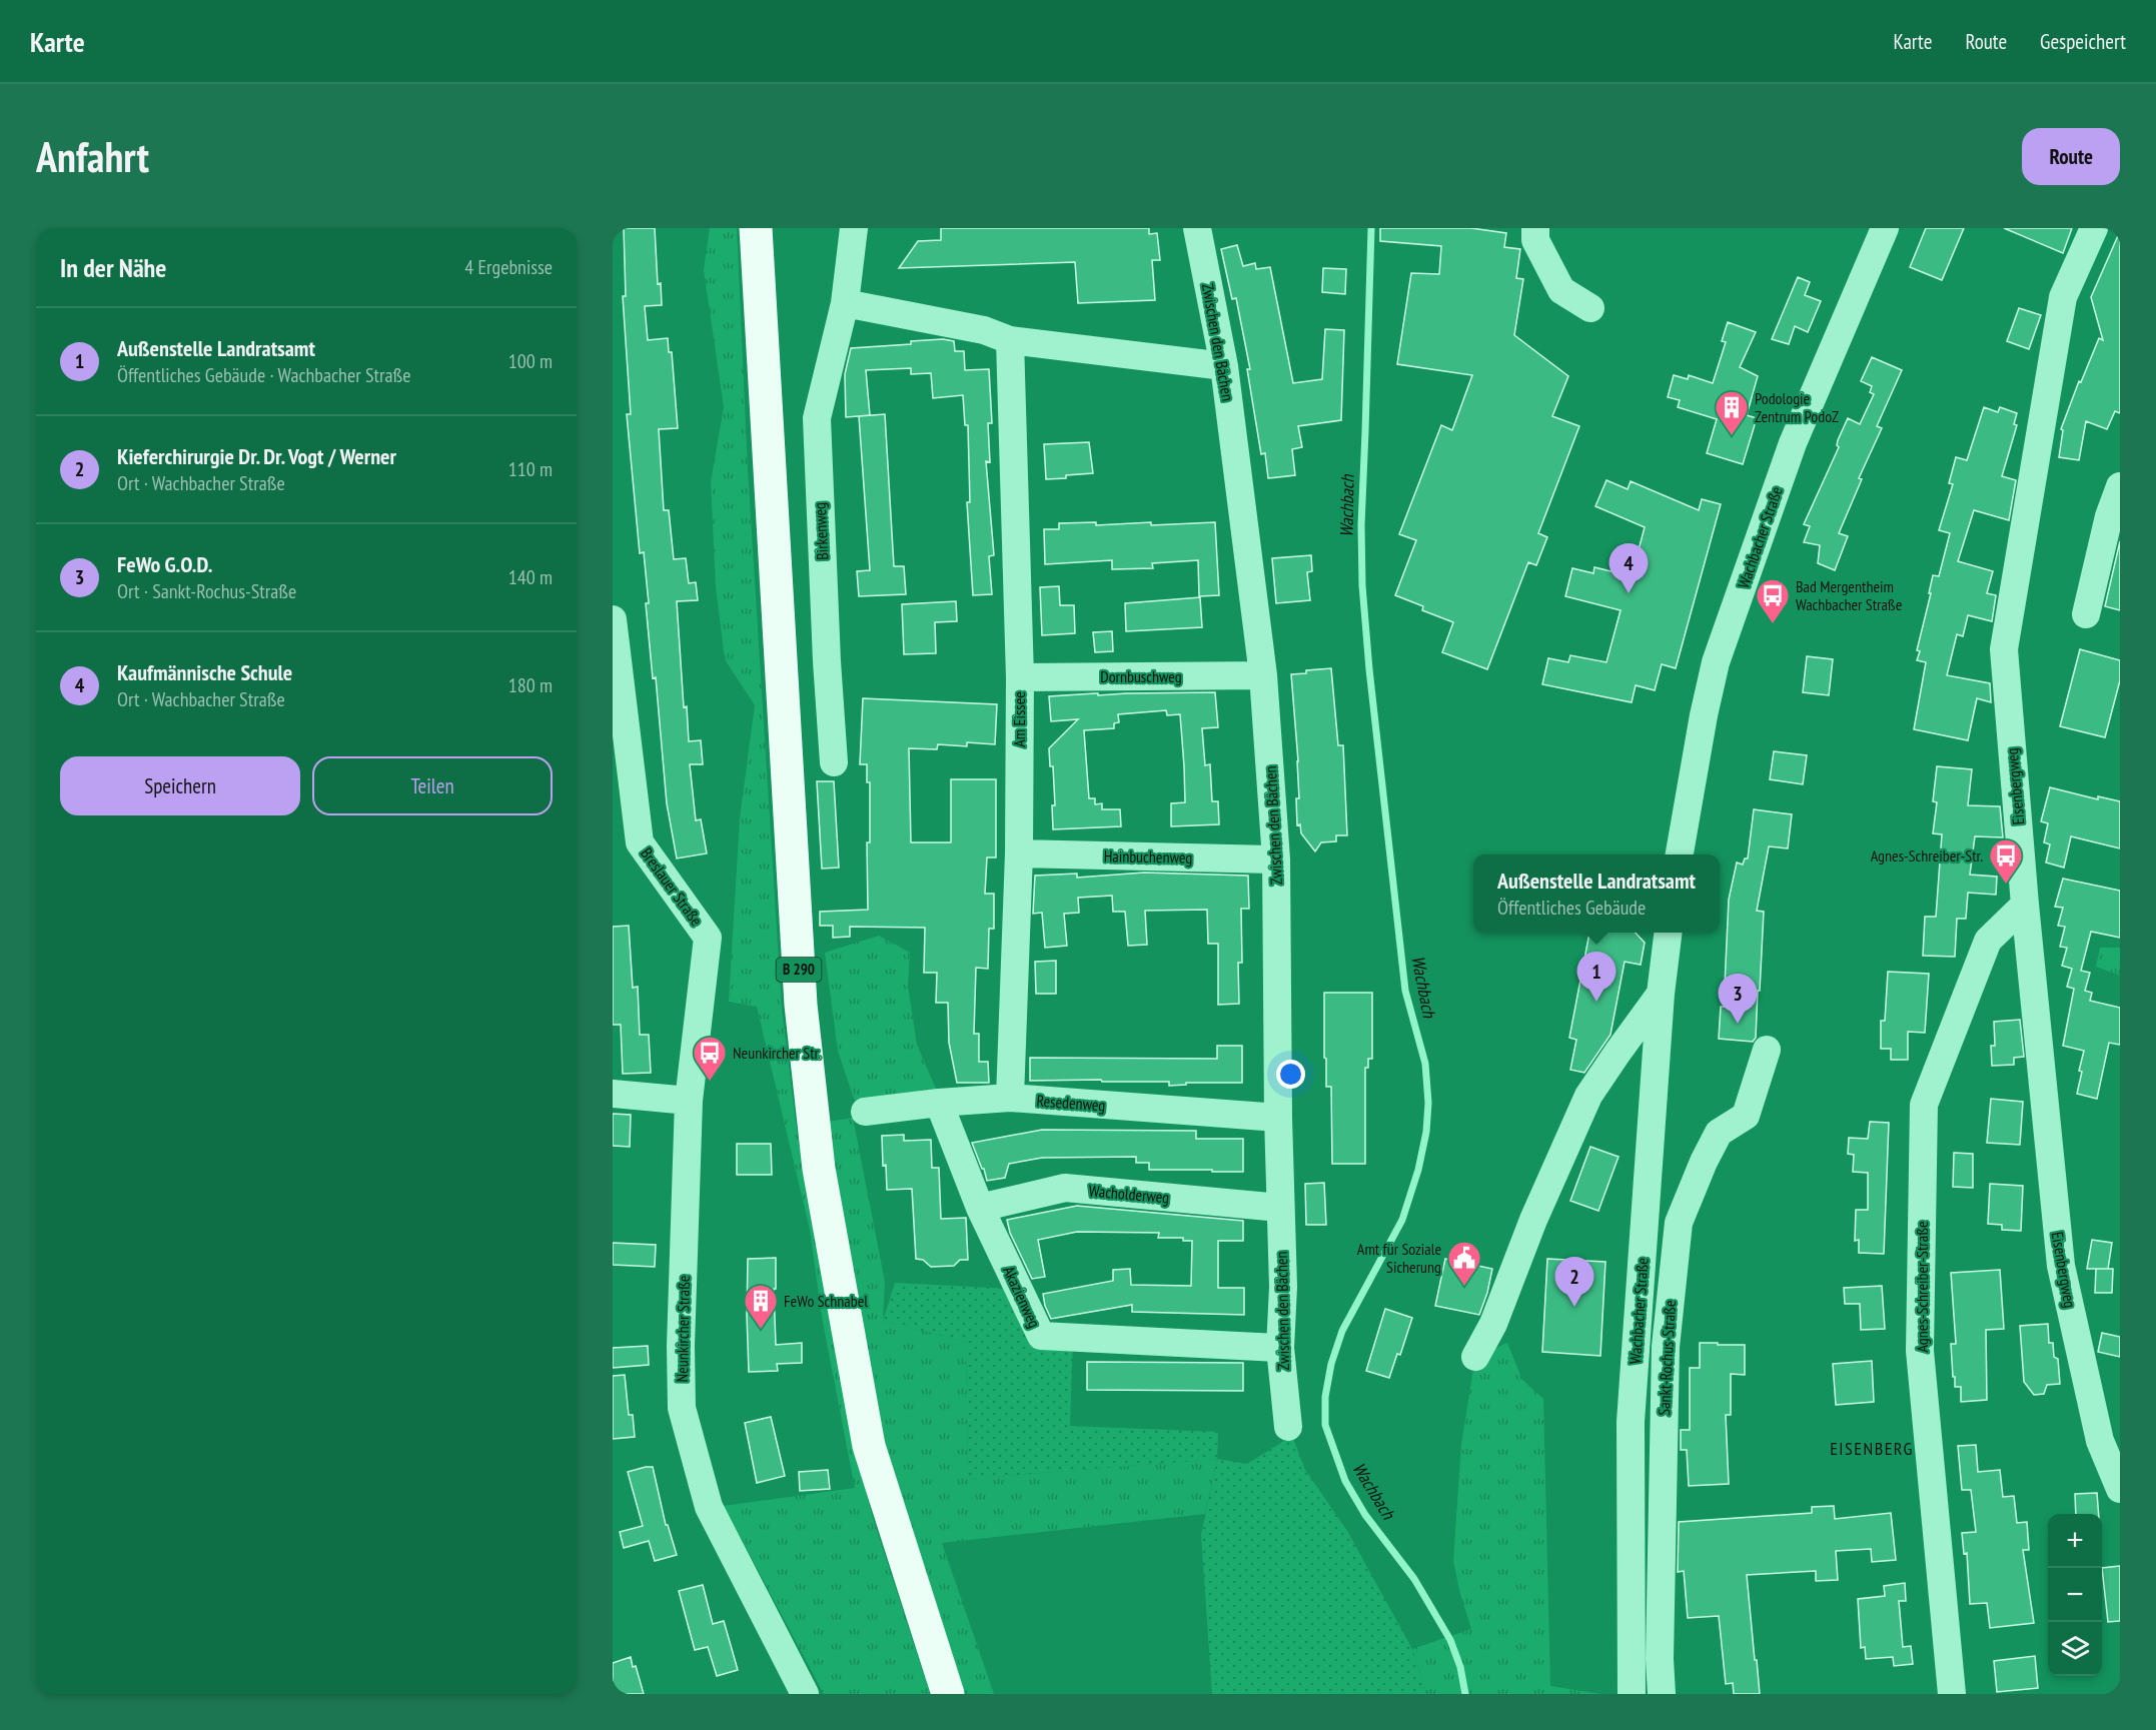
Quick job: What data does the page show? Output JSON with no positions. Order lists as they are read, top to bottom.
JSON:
{
  "streets": {
    "main road": ["B 290"],
    "street": [
      "Zwischen den Bächen",
      "Birkenweg",
      "Wachbacher Straße",
      "Dornbuschweg",
      "Am Eissee",
      "Eisenbergweg",
      "Hainbuchenweg",
      "Breslauer Straße",
      "Resedenweg",
      "Wacholderweg",
      "Agnes-Schreiber-Straße",
      "Akazienweg",
      "Neunkircher Straße",
      "Sankt-Rochus-Straße"
    ]
  },
  "crossings": [
    ["Zwischen den Bächen", "Dornbuschweg"],
    ["Zwischen den Bächen", "Hainbuchenweg"],
    ["Zwischen den Bächen", "Resedenweg"],
    ["Zwischen den Bächen", "Wacholderweg"],
    ["Zwischen den Bächen", "Akazienweg"],
    ["Dornbuschweg", "Am Eissee"],
    ["Am Eissee", "Hainbuchenweg"],
    ["Am Eissee", "Resedenweg"],
    ["Eisenbergweg", "Agnes-Schreiber-Straße"],
    ["Breslauer Straße", "Neunkircher Straße"],
    ["Resedenweg", "Akazienweg"],
    ["Wacholderweg", "Akazienweg"]
  ],
  "districts": ["EISENBERG"],
  "water": ["Wachbach"],
  "places": {
    "building": ["Podologie Zentrum PodoZ", "FeWo Schnabel"],
    "bus stop": ["Bad Mergentheim Wachbacher Straße", "Agnes-Schreiber-Str.", "Neunkircher Str."],
    "public building": ["Amt für Soziale Sicherung"]
  },
  "page": {
    "header": "Karte",
    "nav": ["Karte", "Route", "Gespeichert"],
    "buttons": [
      "Route",
      ["Speichern", "Teilen"]
    ],
    "title": "Anfahrt",
    "heading": ["In der Nähe", "4 Ergebnisse"],
    "list": [
      {
        "mark": "1",
        "name": "Außenstelle Landratsamt",
        "note": "Öffentliches Gebäude · Wachbacher Straße",
        "value": "100 m"
      },
      {
        "mark": "2",
        "name": "Kieferchirurgie Dr. Dr. Vogt / Werner",
        "note": "Ort · Wachbacher Straße",
        "value": "110 m"
      },
      {
        "mark": "3",
        "name": "FeWo G.O.D.",
        "note": "Ort · Sankt-Rochus-Straße",
        "value": "140 m"
      },
      {
        "mark": "4",
        "name": "Kaufmännische Schule",
        "note": "Ort · Wachbacher Straße",
        "value": "180 m"
      }
    ],
    "pins": [
      "4",
      "1",
      "3",
      "2"
    ],
    "popup": ["Außenstelle Landratsamt", "Öffentliches Gebäude"],
    "map_buttons": ["+", "−"]
  }
}
